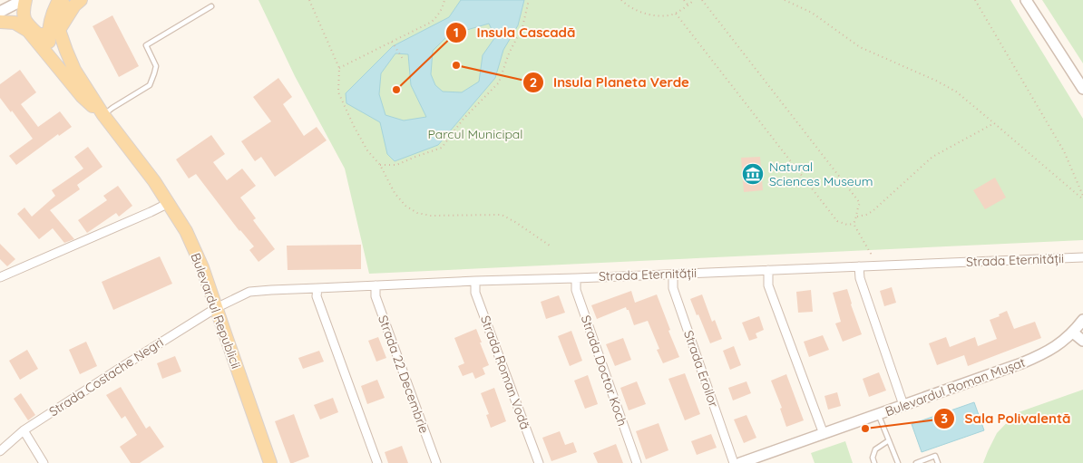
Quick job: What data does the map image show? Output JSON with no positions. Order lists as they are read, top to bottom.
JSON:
{
  "streets": {
    "main road": ["Bulevardul Republicii"],
    "street": [
      "Strada Eternității",
      "Strada Eroilor",
      "Strada Doctor Koch",
      "Strada Roman Vodă",
      "Strada 22 Decembrie",
      "Strada Costache Negri",
      "Bulevardul Roman Mușat"
    ]
  },
  "crossings": [
    ["Strada Eternității", "Bulevardul Republicii"],
    ["Strada Eternității", "Strada Eroilor"],
    ["Strada Eternității", "Strada Doctor Koch"],
    ["Strada Eternității", "Strada Roman Vodă"],
    ["Strada Eternității", "Strada 22 Decembrie"],
    ["Strada Eternității", "Strada Costache Negri"],
    ["Bulevardul Republicii", "Strada Costache Negri"]
  ],
  "parks": ["Parcul Municipal"],
  "places": {
    "other": ["Insula Planeta Verde", "Insula Cascadă", "Sala Polivalentă"],
    "museum": ["Natural Sciences Museum"]
  }
}
